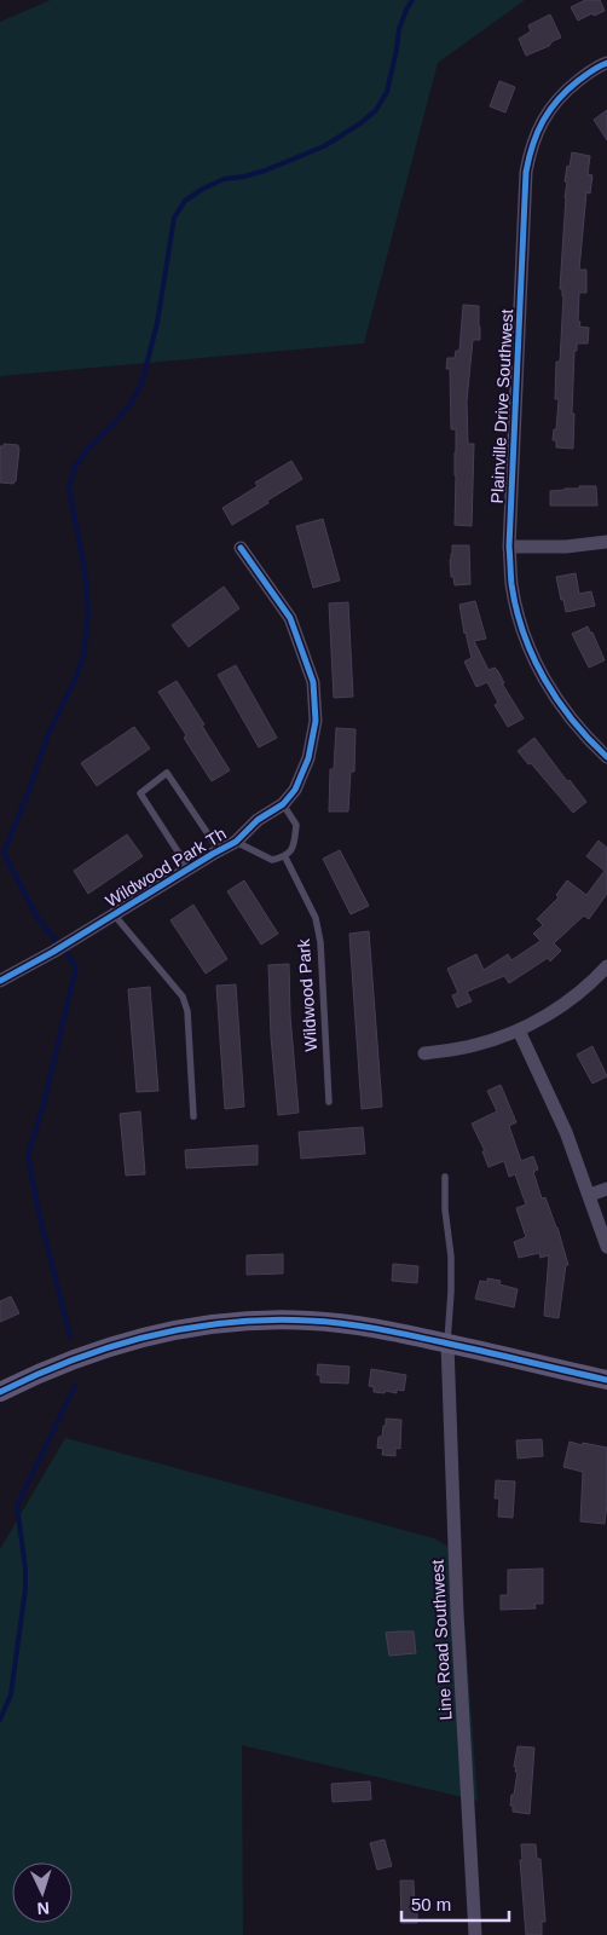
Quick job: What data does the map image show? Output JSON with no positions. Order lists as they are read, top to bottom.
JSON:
{
  "streets": {
    "street": ["Plainville Drive Southwest", "Wildwood Park Th", "Line Road Southwest"],
    "lane": ["Wildwood Park"]
  },
  "scale_bar": "50 m",
  "north": "bottom"
}
